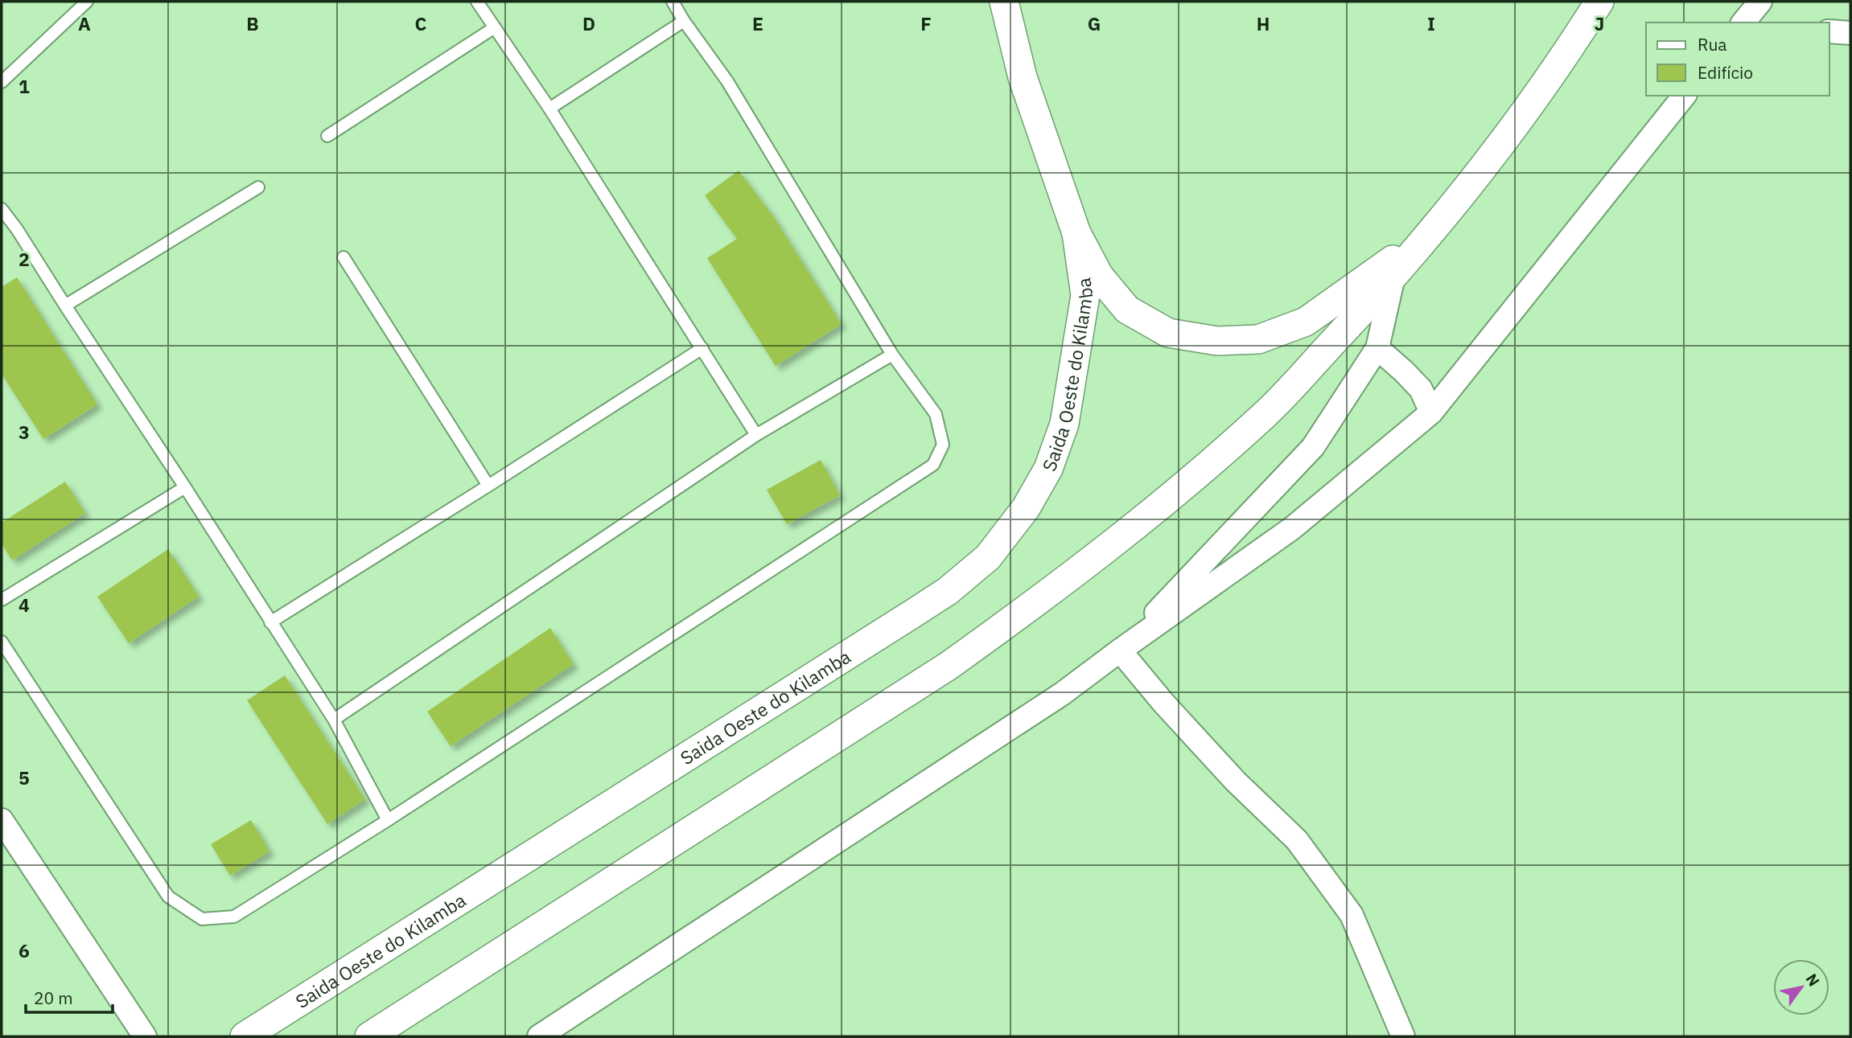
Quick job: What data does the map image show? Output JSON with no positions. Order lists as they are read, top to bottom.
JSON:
{
  "streets": {
    "street": ["Saida Oeste do Kilamba"]
  },
  "legend": ["Rua", "Edifício"],
  "scale_bar": "20 m",
  "north": "top right",
  "grid": {
    "columns": [
      "A",
      "B",
      "C",
      "D",
      "E",
      "F",
      "G",
      "H",
      "I",
      "J"
    ],
    "rows": [
      "1",
      "2",
      "3",
      "4",
      "5",
      "6"
    ]
  }
}
